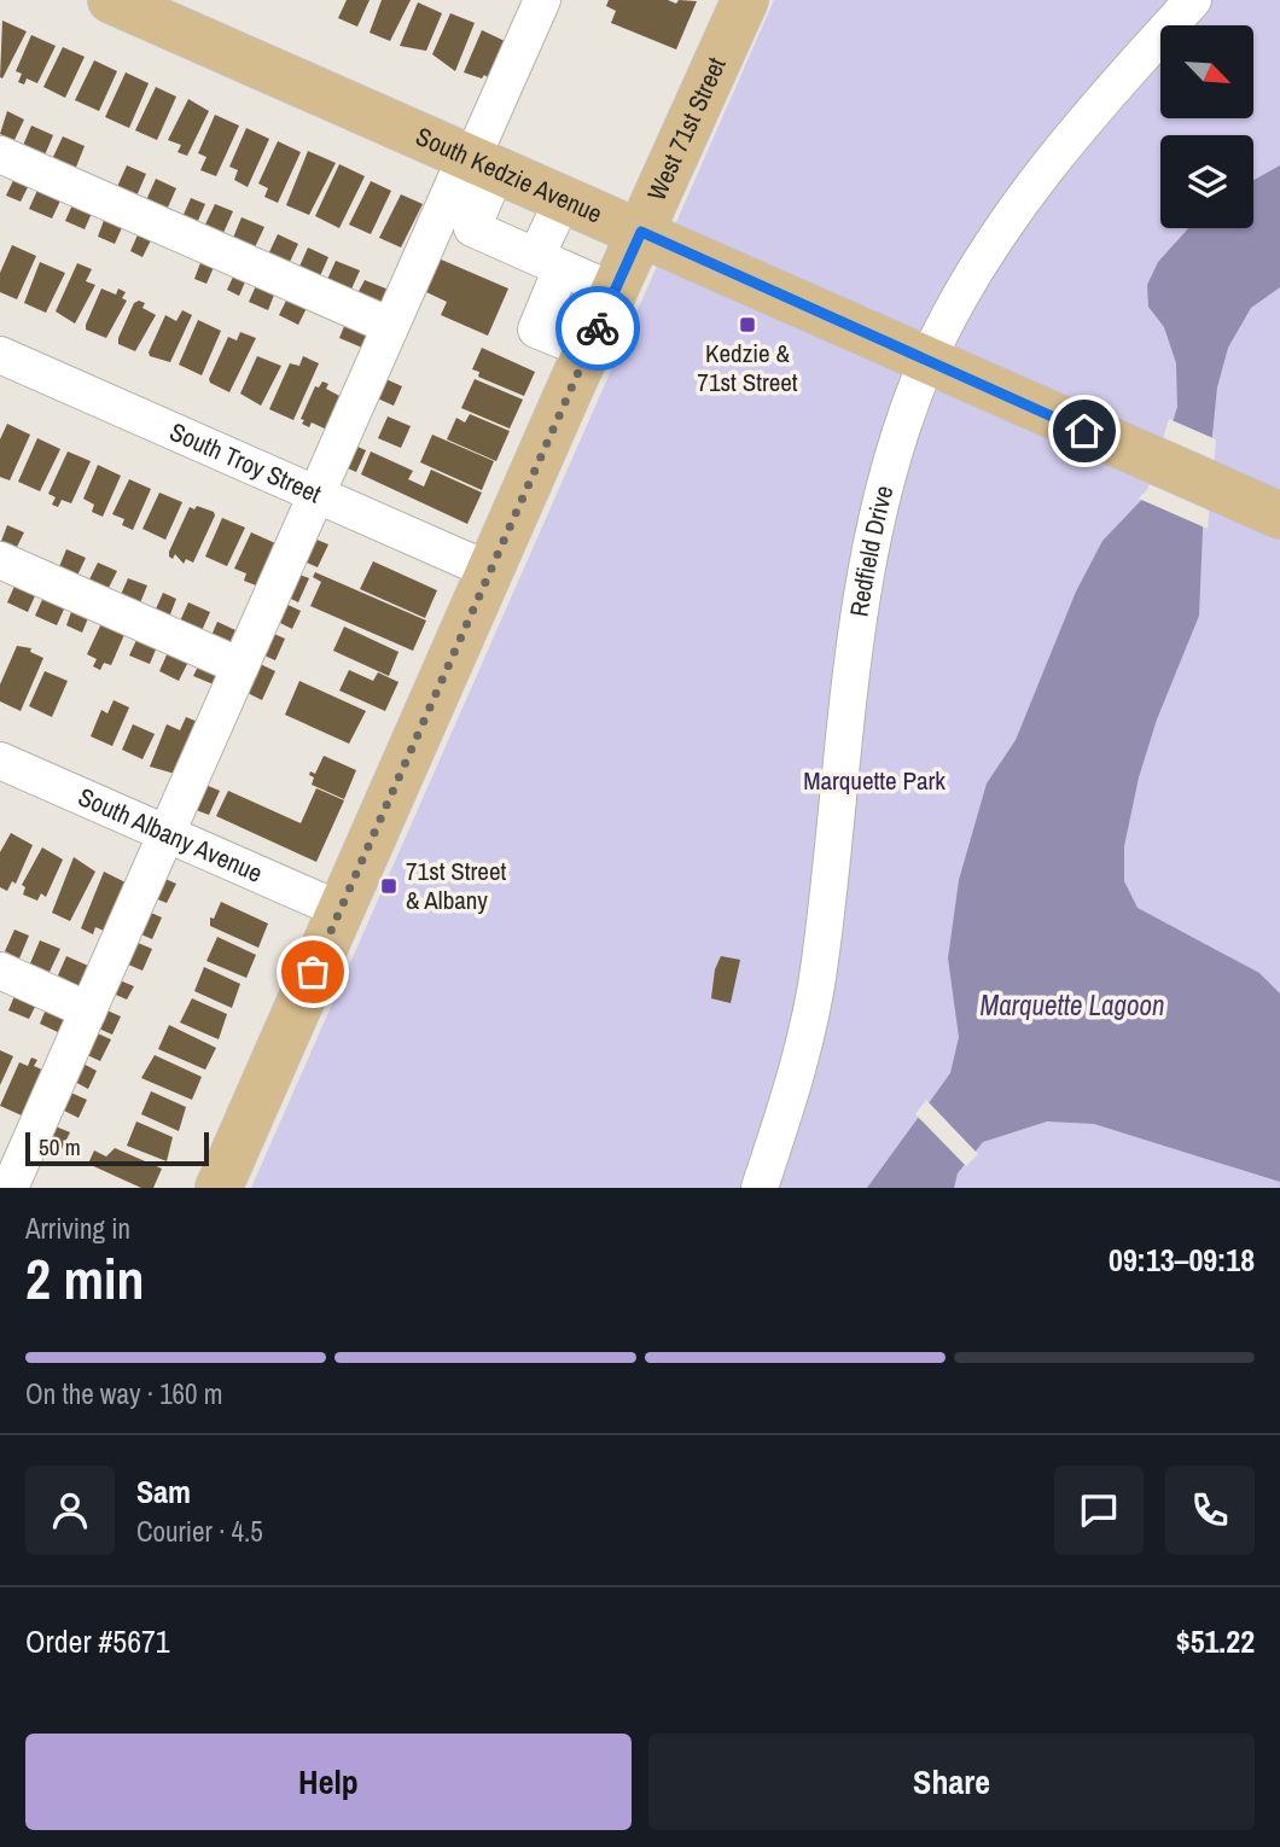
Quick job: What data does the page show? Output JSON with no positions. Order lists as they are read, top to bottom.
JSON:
{
  "streets": {
    "main road": ["West 71st Street", "South Kedzie Avenue"],
    "street": ["South Troy Street", "Redfield Drive", "South Albany Avenue"]
  },
  "crossings": [
    ["West 71st Street", "South Kedzie Avenue"],
    ["West 71st Street", "South Troy Street"],
    ["West 71st Street", "South Albany Avenue"],
    ["South Kedzie Avenue", "Redfield Drive"]
  ],
  "water": ["Marquette Lagoon"],
  "parks": ["Marquette Park"],
  "places": {
    "transit": ["Kedzie & 71st Street", "71st Street & Albany"]
  },
  "scale_bar": "50 m",
  "north": "bottom right",
  "page": {
    "scale": "50 m",
    "heading": ["2 min", "Arriving in", "09:13–09:18"],
    "panel": [
      "Sam",
      "Courier · 4.5",
      "Order #5671",
      "$51.22"
    ],
    "bar": "On the way · 160 m",
    "buttons": ["Help", "Share"]
  }
}
